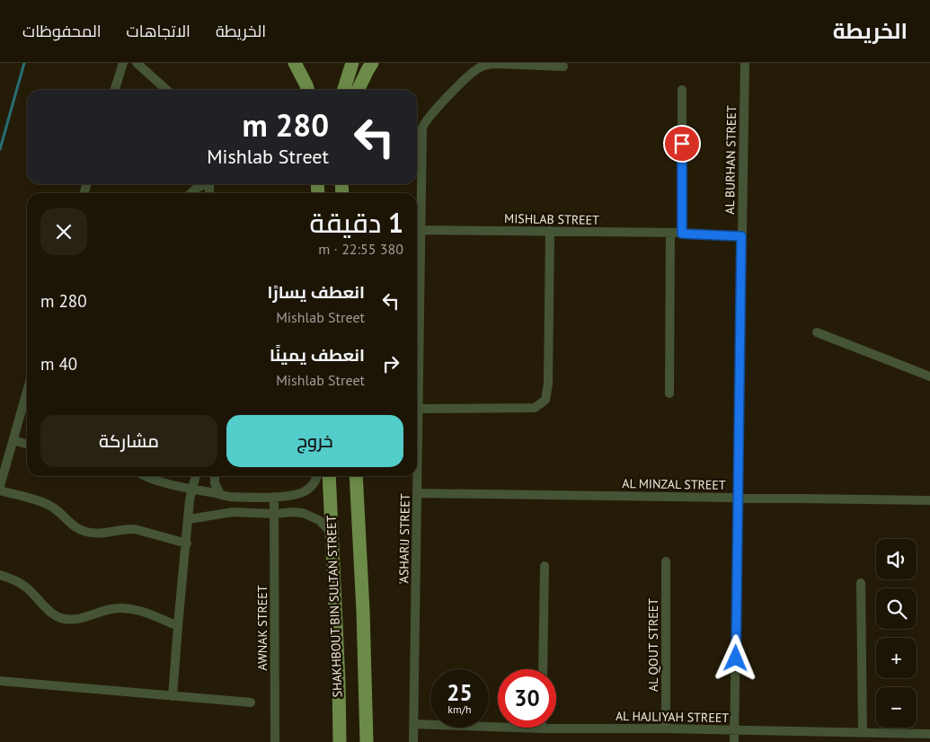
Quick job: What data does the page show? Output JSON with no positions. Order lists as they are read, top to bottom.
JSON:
{
  "streets": {
    "main road": ["SHAKHBOUT BIN SULTAN STREET"],
    "street": [
      "AL BURHAN STREET",
      "MISHLAB STREET",
      "AL MINZAL STREET",
      "'ASHARIJ STREET",
      "AWNAK STREET",
      "AL QOUT STREET",
      "AL HAJLIYAH STREET"
    ]
  },
  "crossings": [
    ["AL BURHAN STREET", "MISHLAB STREET"],
    ["AL BURHAN STREET", "AL MINZAL STREET"],
    ["AL BURHAN STREET", "AL HAJLIYAH STREET"],
    ["MISHLAB STREET", "'ASHARIJ STREET"],
    ["AL MINZAL STREET", "'ASHARIJ STREET"],
    ["'ASHARIJ STREET", "AL HAJLIYAH STREET"],
    ["AL QOUT STREET", "AL HAJLIYAH STREET"]
  ],
  "page": {
    "header": "الخريطة",
    "nav": ["الخريطة", "الاتجاهات", "المحفوظات"],
    "turn": ["280 m", "Mishlab Street"],
    "heading": ["1 دقيقة", "380 m · 22:55"],
    "list": [
      {
        "name": "انعطف يسارًا",
        "note": "Mishlab Street",
        "value": "280 m"
      },
      {
        "name": "انعطف يمينًا",
        "note": "Mishlab Street",
        "value": "40 m"
      }
    ],
    "buttons": ["خروج", "مشاركة"],
    "map_buttons": ["+", "−"],
    "speed": "25 km/h",
    "limit": "30"
  }
}
